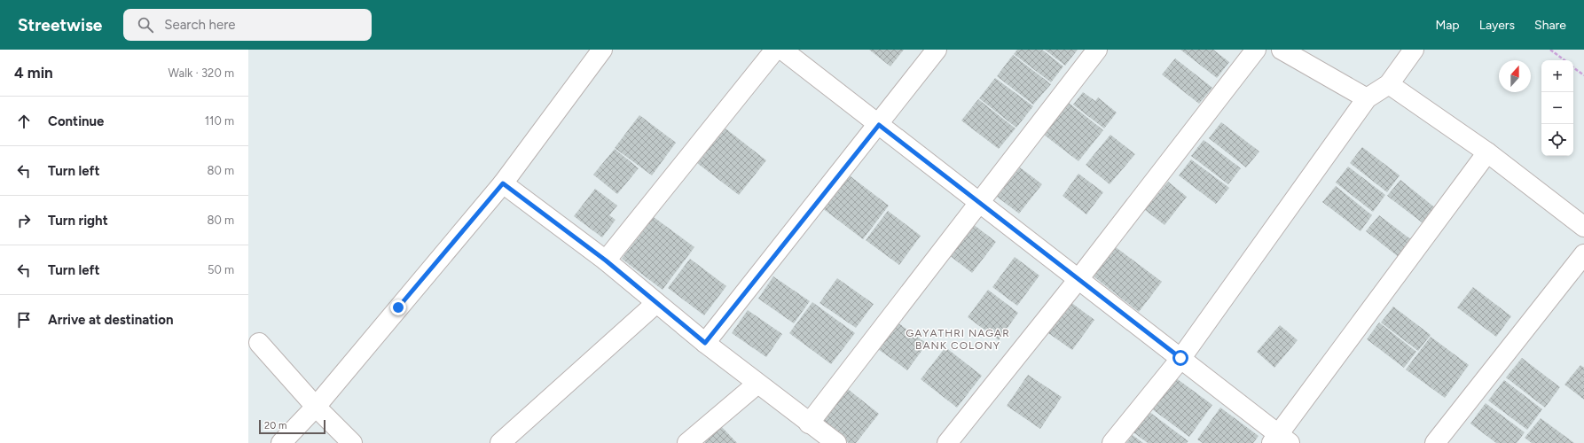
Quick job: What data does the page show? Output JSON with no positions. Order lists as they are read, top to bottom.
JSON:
{
  "districts": ["GAYATHRI NAGAR BANK COLONY"],
  "scale_bar": "20 m",
  "north": "top",
  "page": {
    "header": "Streetwise",
    "search": "Search here",
    "nav": ["Map", "Layers", "Share"],
    "heading": ["4 min", "Walk · 320 m"],
    "map_buttons": ["+", "−"],
    "list": [
      ["Continue", "110 m"],
      ["Turn left", "80 m"],
      ["Turn right", "80 m"],
      ["Turn left", "50 m"],
      "Arrive at destination"
    ],
    "scale": "20 m"
  }
}
